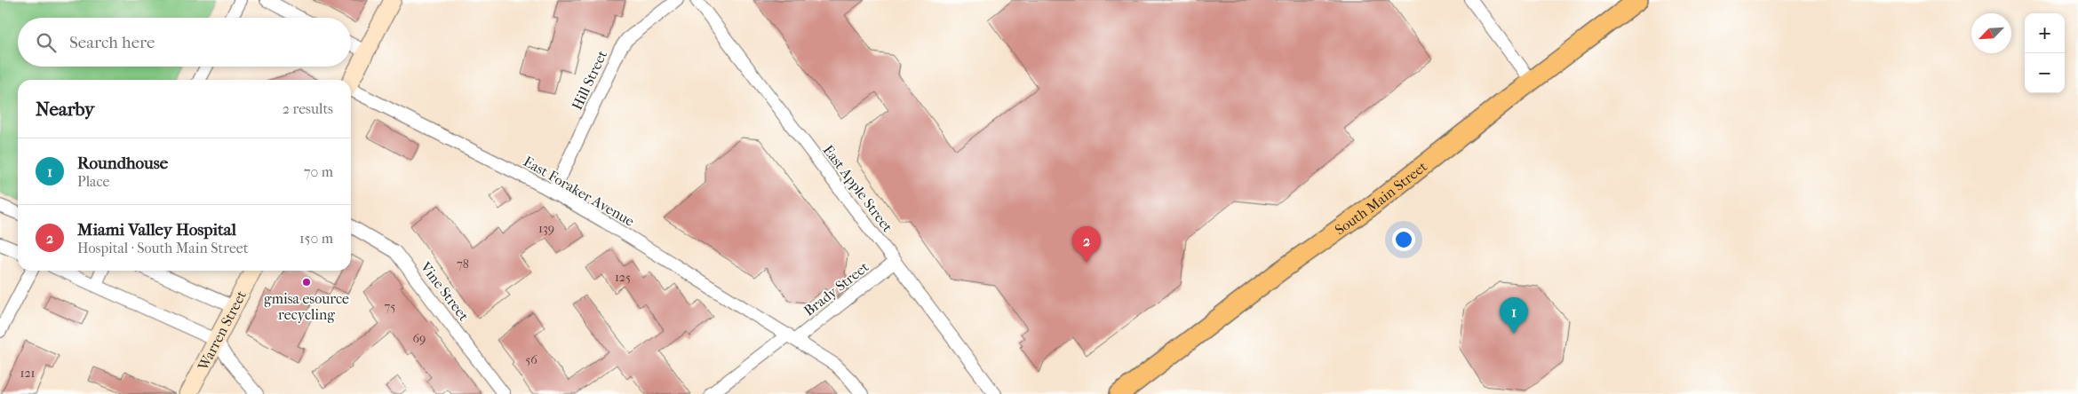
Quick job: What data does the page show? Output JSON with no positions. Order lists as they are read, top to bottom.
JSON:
{
  "streets": {
    "main road": ["South Main Street"],
    "street": [
      "Hill Street",
      "East Apple Street",
      "East Foraker Avenue",
      "Brady Street",
      "Vine Street",
      "Warren Street"
    ]
  },
  "crossings": [
    ["Hill Street", "East Foraker Avenue"],
    ["East Apple Street", "Brady Street"],
    ["East Foraker Avenue", "Brady Street"]
  ],
  "places": ["gmisa esource recycling"],
  "house_numbers": [
    "139",
    "78",
    "125",
    "75",
    "69",
    "56",
    "121"
  ],
  "north": "bottom left",
  "page": {
    "map_buttons": ["+", "−"],
    "search": "Search here",
    "heading": ["Nearby", "2 results"],
    "list": [
      {
        "mark": "1",
        "name": "Roundhouse",
        "note": "Place",
        "value": "70 m"
      },
      {
        "mark": "2",
        "name": "Miami Valley Hospital",
        "note": "Hospital · South Main Street",
        "value": "150 m"
      }
    ],
    "pins": ["2", "1"]
  }
}
